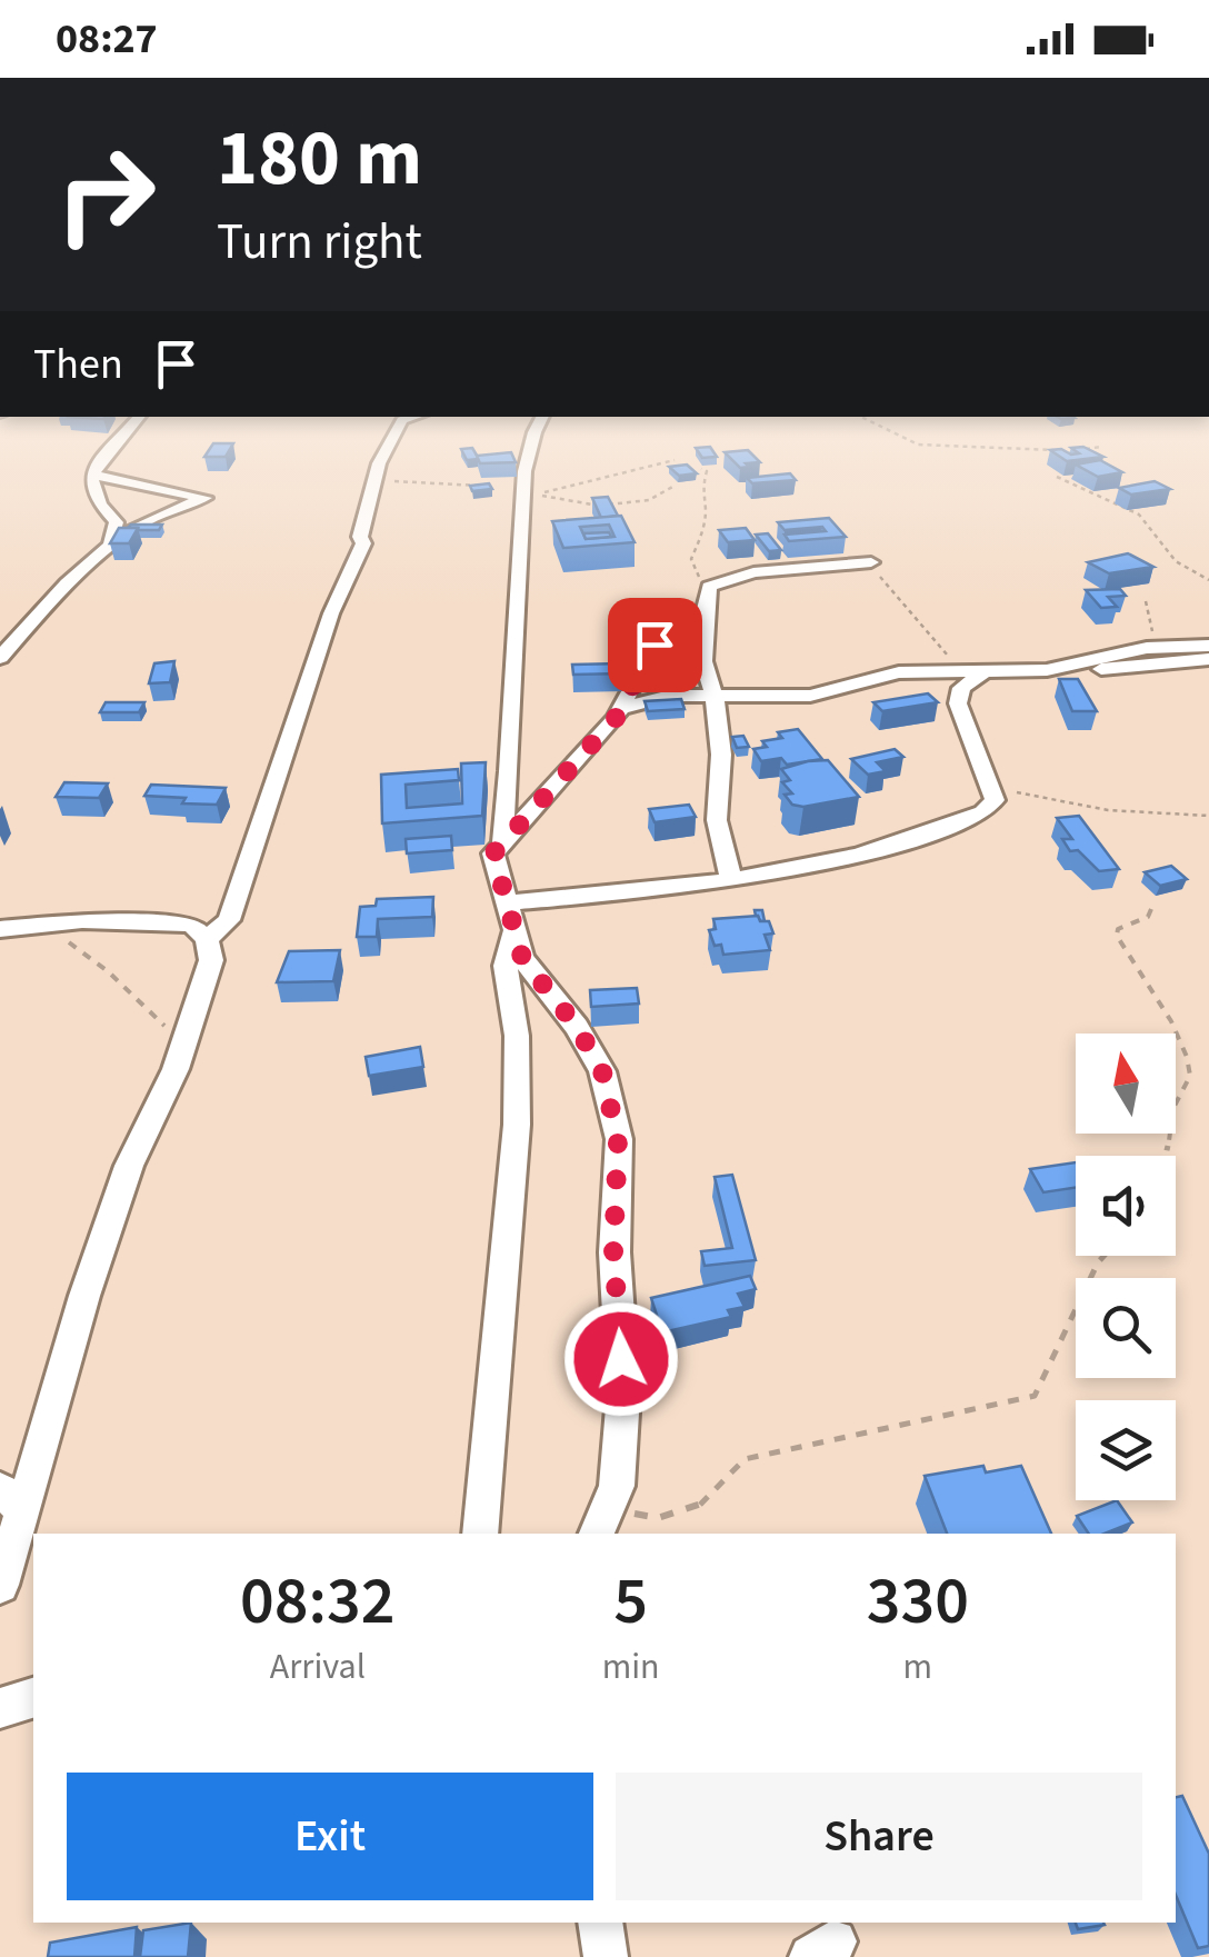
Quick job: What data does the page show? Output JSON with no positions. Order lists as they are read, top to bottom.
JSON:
{
  "north": "top",
  "page": {
    "status": "08:27",
    "turn": ["180 m", "Turn right"],
    "then": "Then",
    "eta": [
      "08:32",
      "Arrival",
      "5",
      "min",
      "330",
      "m"
    ],
    "buttons": ["Exit", "Share"]
  }
}
